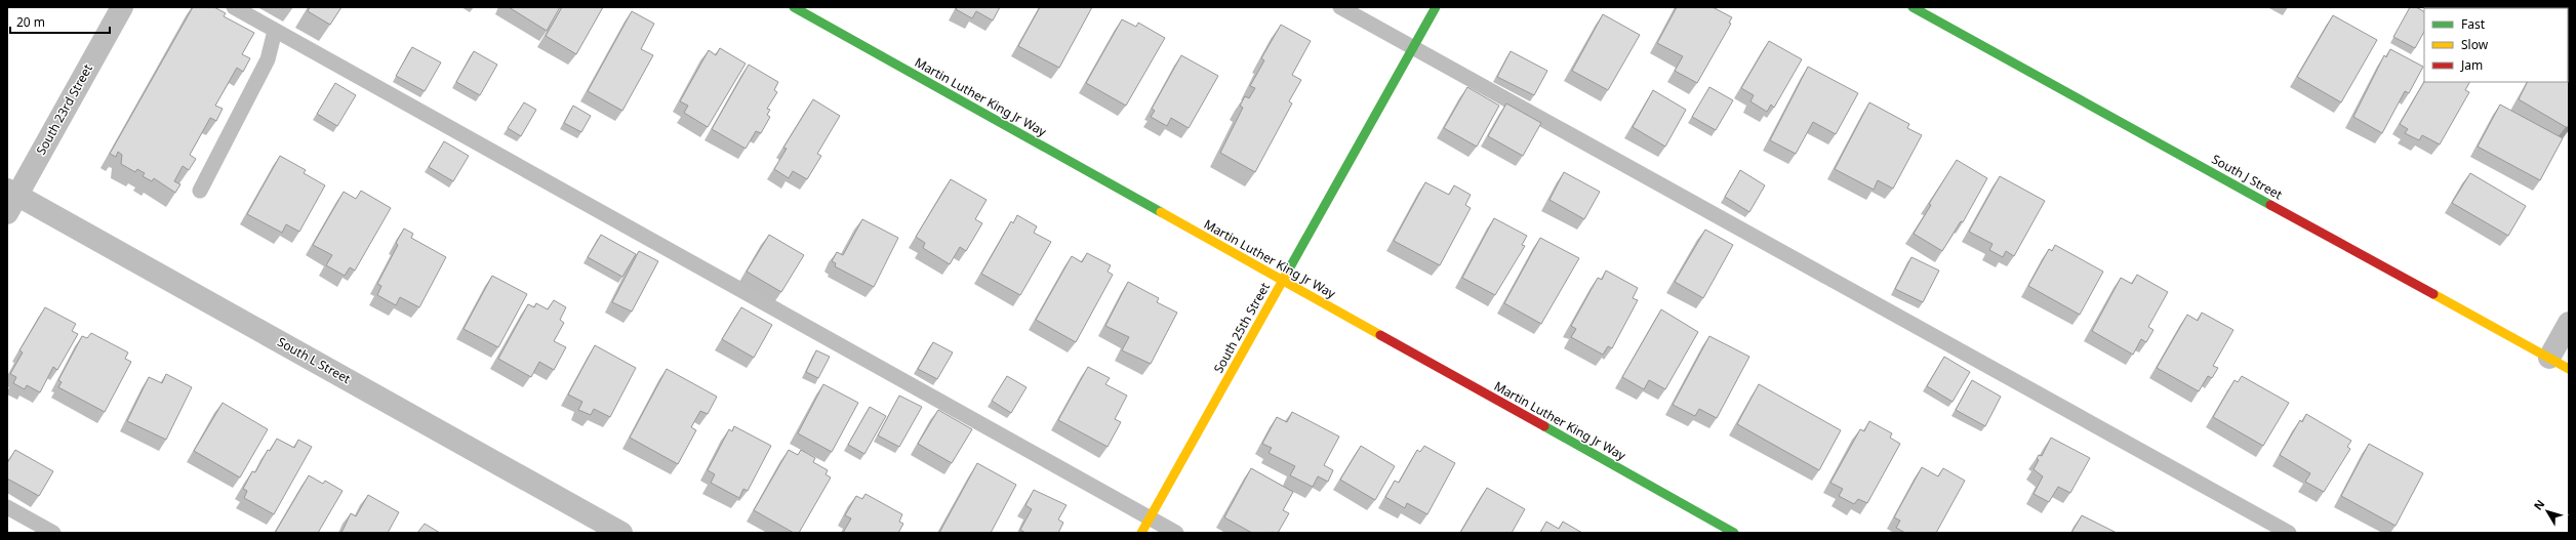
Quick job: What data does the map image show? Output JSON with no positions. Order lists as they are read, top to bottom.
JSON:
{
  "streets": {
    "street": [
      "Martin Luther King Jr Way",
      "South 23rd Street",
      "South J Street",
      "South 25th Street",
      "South L Street"
    ]
  },
  "crossings": [
    ["Martin Luther King Jr Way", "South 25th Street"],
    ["South 23rd Street", "South L Street"]
  ],
  "legend": ["Fast", "Slow", "Jam"],
  "scale_bar": "20 m",
  "north": "top left"
}
